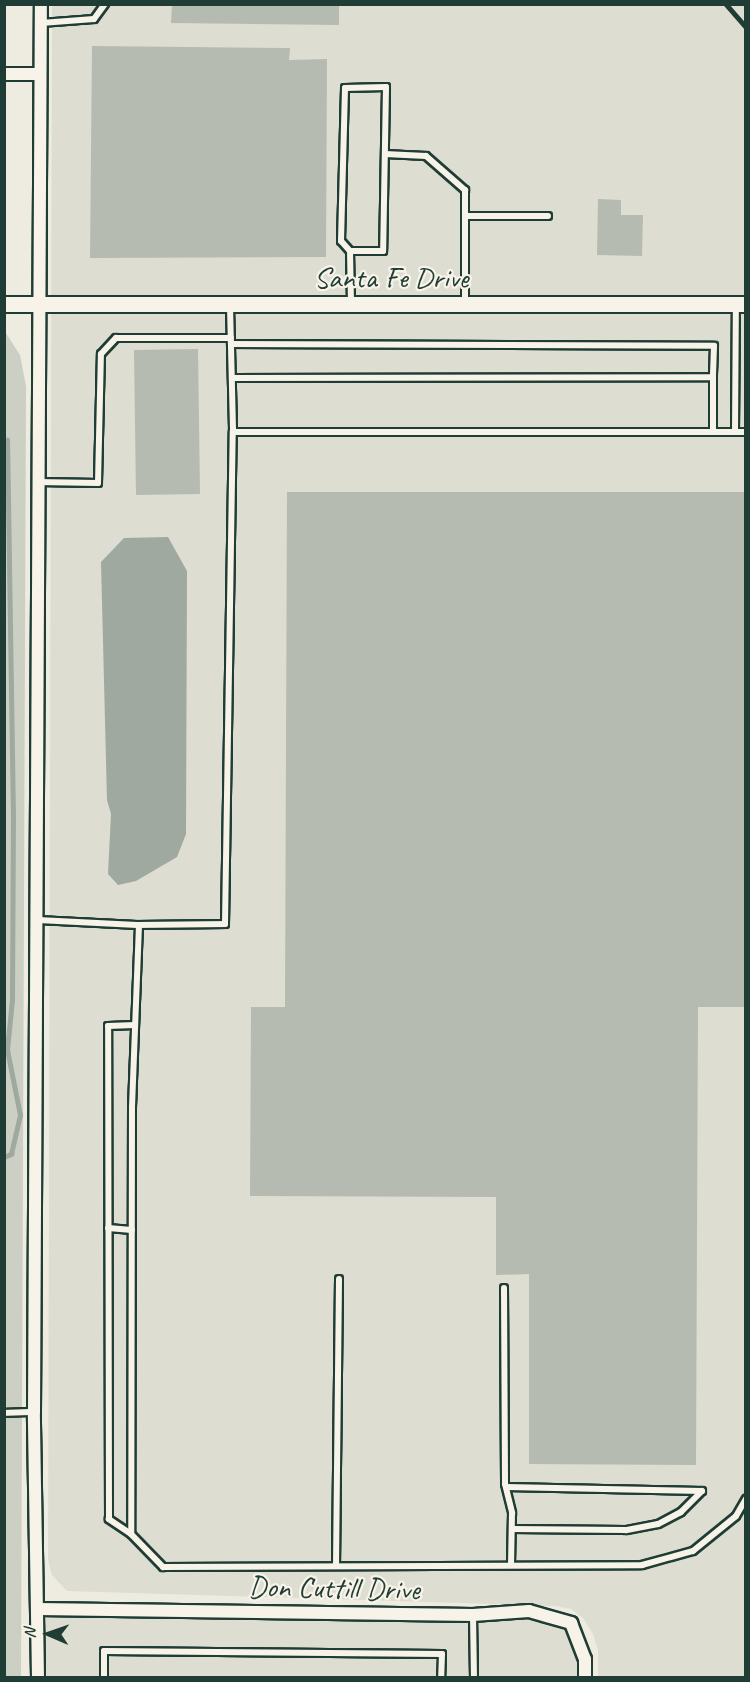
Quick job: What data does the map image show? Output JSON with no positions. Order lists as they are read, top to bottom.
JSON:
{
  "streets": {
    "street": ["Santa Fe Drive", "Don Cuttill Drive"]
  },
  "north": "left"
}
